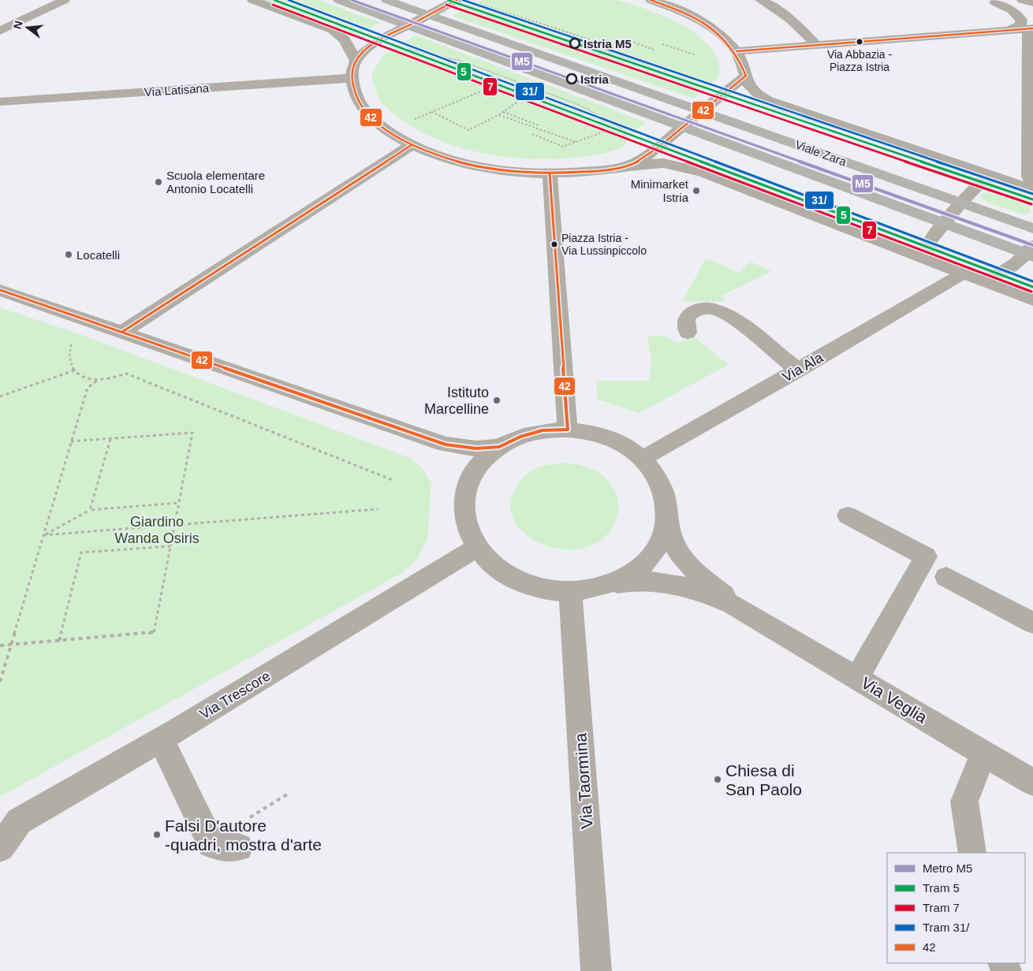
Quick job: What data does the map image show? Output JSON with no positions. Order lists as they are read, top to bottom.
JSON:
{
  "streets": {
    "main road": ["Viale Zara"],
    "street": [
      "Via Latisana",
      "Via Ala",
      "Via Trescore",
      "Via Veglia",
      "Via Taormina"
    ]
  },
  "parks": ["Giardino Wanda Osiris"],
  "places": [
    "Via Abbazia - Piazza Istria",
    "Istria M5",
    "Istria",
    "Scuola elementare Antonio Locatelli",
    "Minimarket Istria",
    "Piazza Istria - Via Lussinpiccolo",
    "Locatelli",
    "Istituto Marcelline",
    "Chiesa di San Paolo",
    "Falsi D'autore -quadri, mostra d'arte"
  ],
  "lines": [
    "metro line M5",
    "tram line 5",
    "tram line 31/",
    "transit line 42",
    "tram line 7"
  ],
  "legend": [
    "Metro M5",
    "Tram 5",
    "Tram 7",
    "Tram 31/",
    "42"
  ],
  "north": "left"
}
